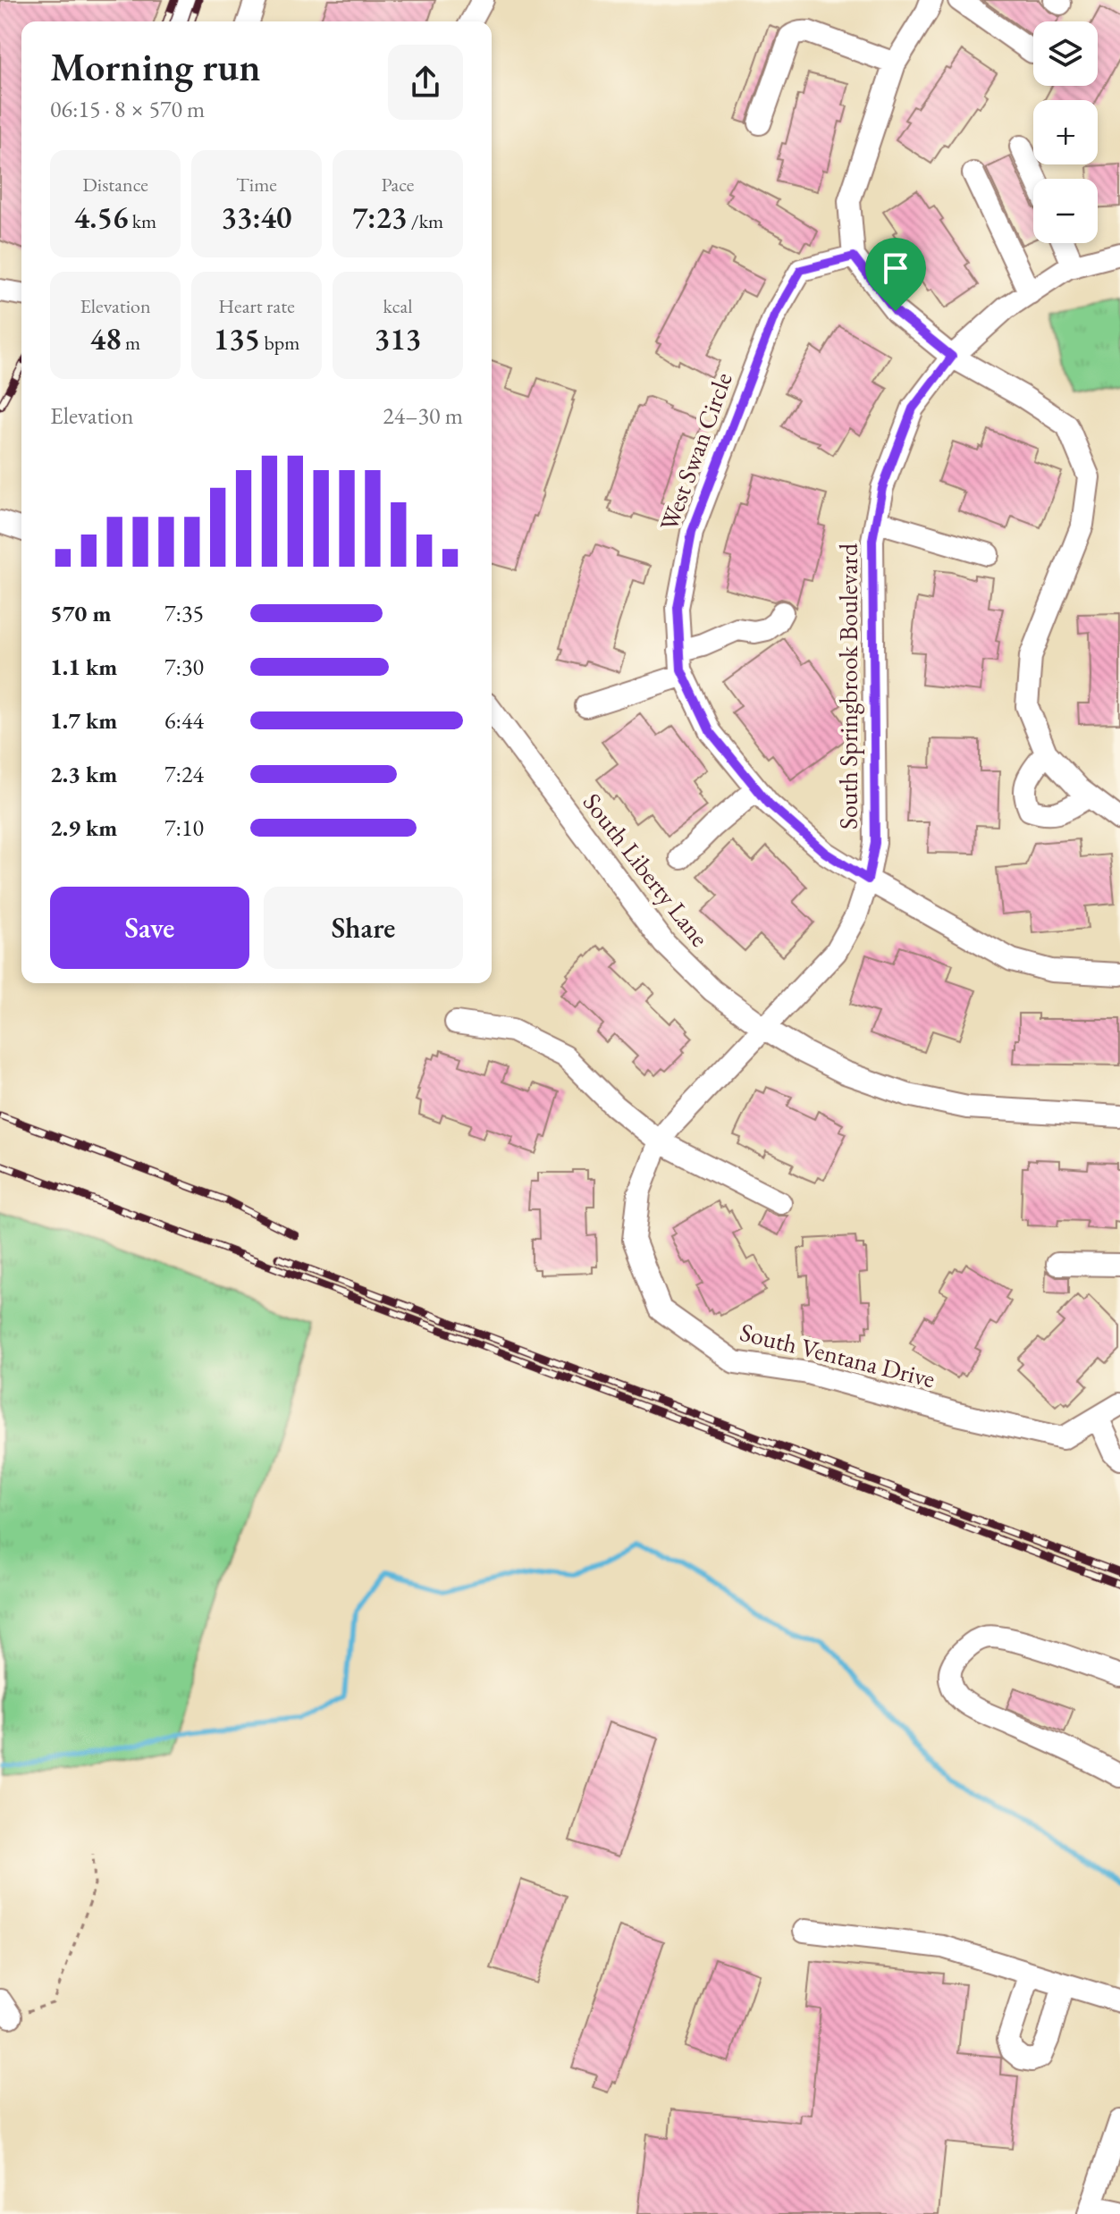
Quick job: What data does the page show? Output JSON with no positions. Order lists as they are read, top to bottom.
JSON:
{
  "streets": {
    "street": [
      "West Swan Circle",
      "South Springbrook Boulevard",
      "South Liberty Lane",
      "South Ventana Drive"
    ]
  },
  "crossings": [
    ["West Swan Circle", "South Springbrook Boulevard"],
    ["South Springbrook Boulevard", "South Liberty Lane"],
    ["South Springbrook Boulevard", "South Ventana Drive"],
    ["South Liberty Lane", "South Ventana Drive"]
  ],
  "page": {
    "map_buttons": ["+", "−"],
    "heading": ["Morning run", "06:15 · 8 × 570 m"],
    "stats": [
      ["Distance", "4.56 km"],
      ["Time", "33:40"],
      ["Pace", "7:23 /km"],
      ["Elevation", "48 m"],
      ["Heart rate", "135 bpm"],
      ["kcal", "313"]
    ],
    "chart": ["Elevation", "24–30 m"],
    "list": [
      {
        "name": "570 m",
        "note": "7:35"
      },
      {
        "name": "1.1 km",
        "note": "7:30"
      },
      {
        "name": "1.7 km",
        "note": "6:44"
      },
      {
        "name": "2.3 km",
        "note": "7:24"
      },
      {
        "name": "2.9 km",
        "note": "7:10"
      }
    ],
    "buttons": ["Save", "Share"]
  }
}
